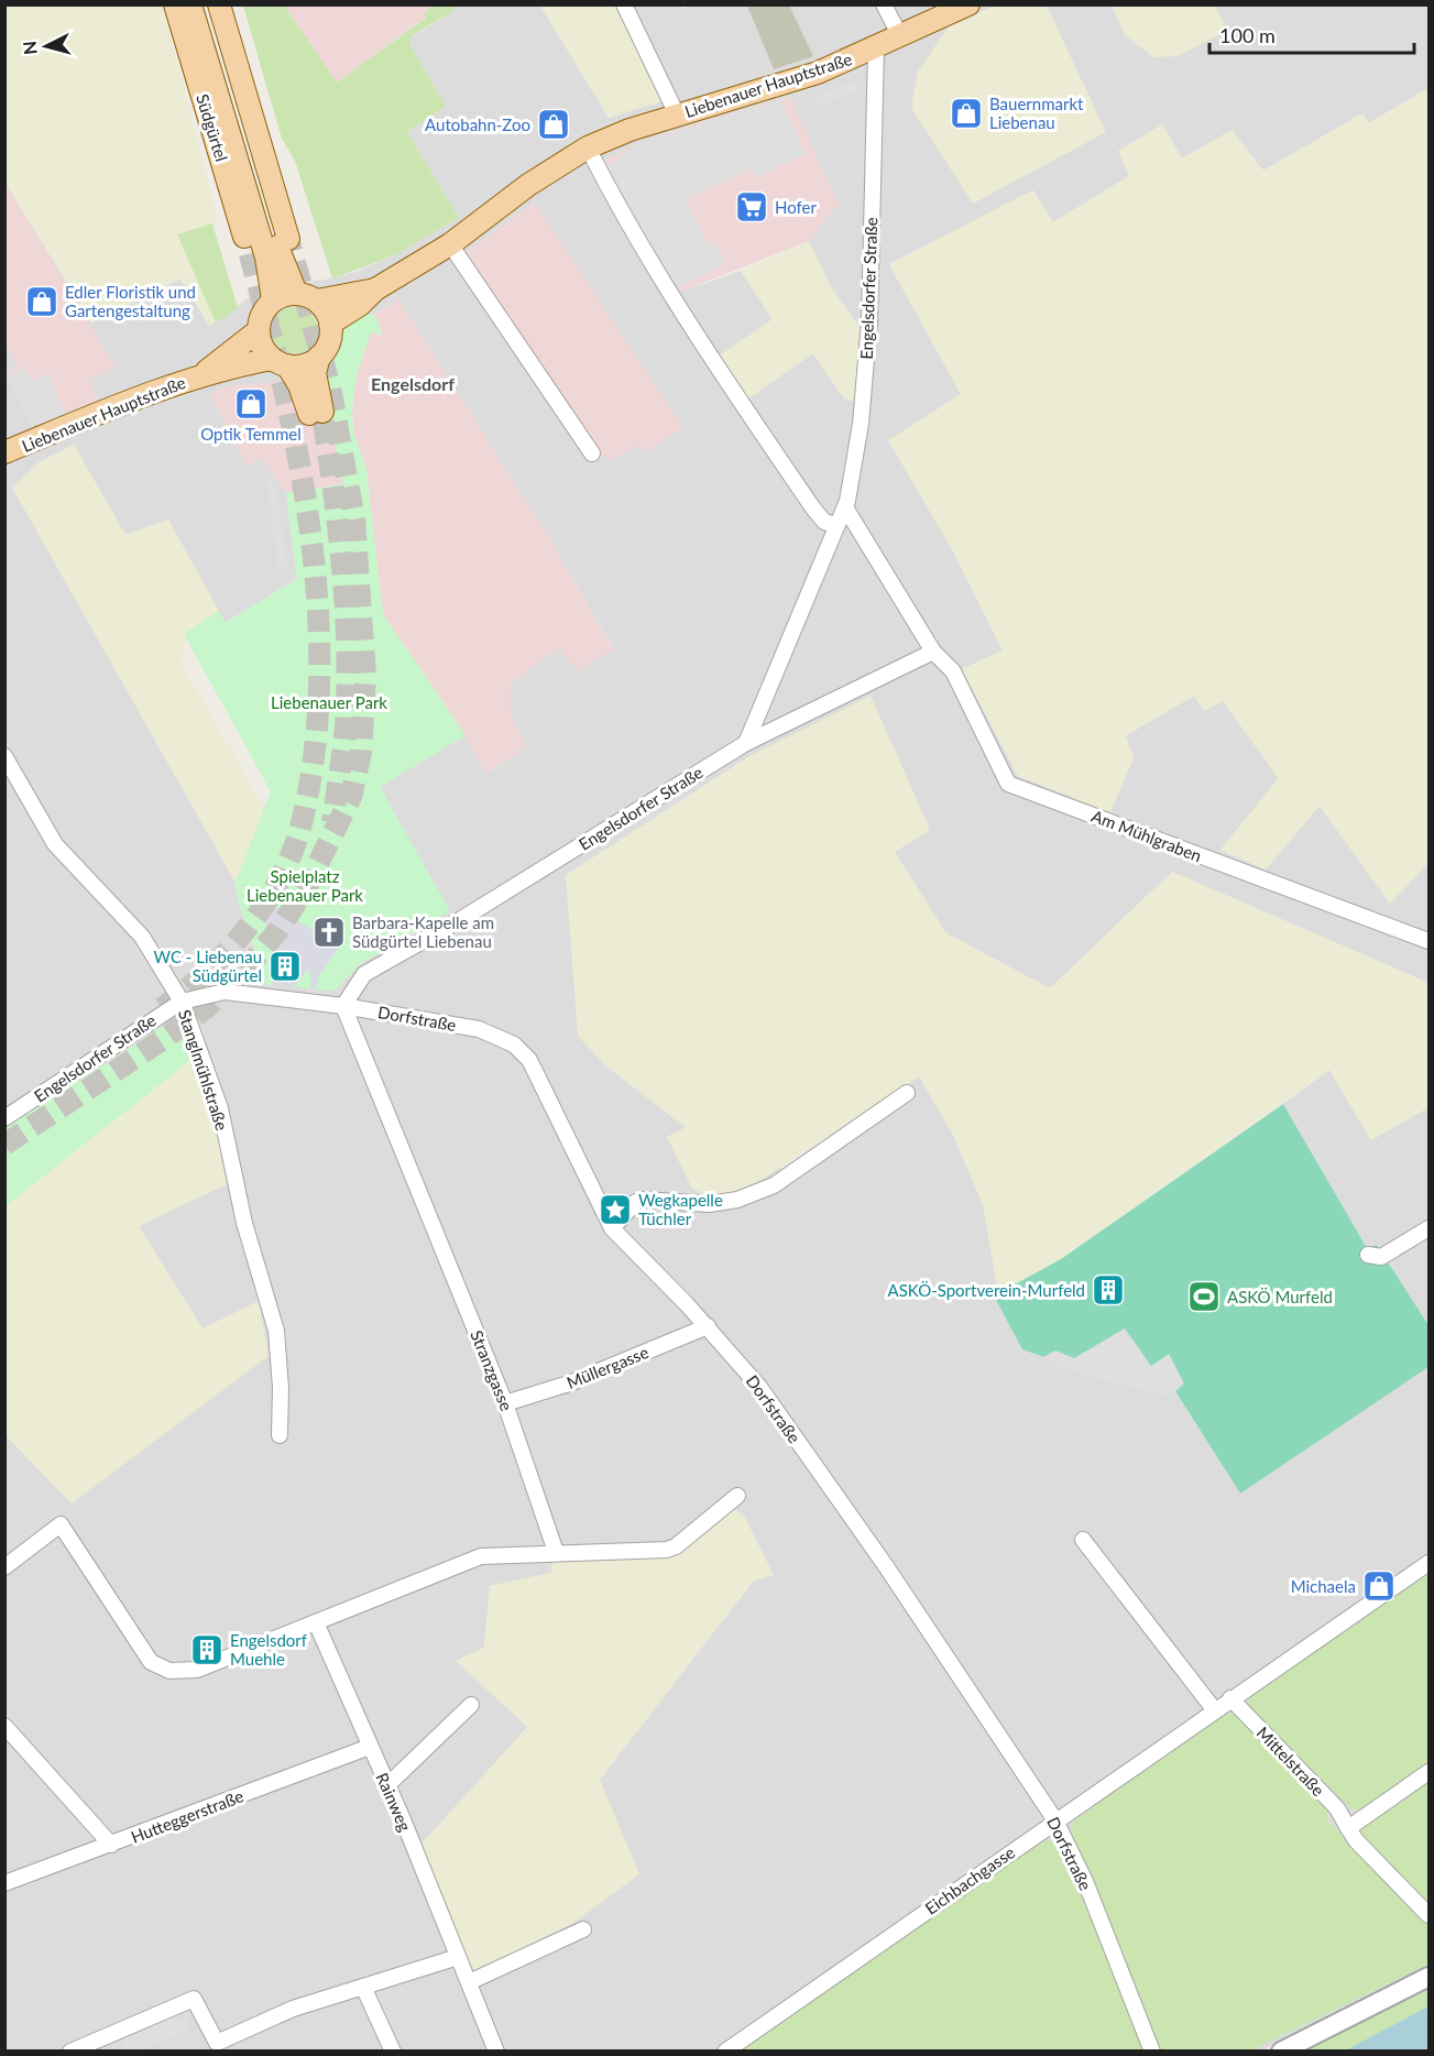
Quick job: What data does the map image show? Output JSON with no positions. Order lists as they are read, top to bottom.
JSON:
{
  "streets": {
    "main road": ["Liebenauer Hauptstraße", "Südgürtel"],
    "street": [
      "Engelsdorfer Straße",
      "Am Mühlgraben",
      "Dorfstraße",
      "Stanglmühlstraße",
      "Müllergasse",
      "Stranzgasse",
      "Mittelstraße",
      "Rainweg",
      "Hutteggerstraße",
      "Eichbachgasse"
    ]
  },
  "crossings": [
    ["Liebenauer Hauptstraße", "Engelsdorfer Straße"],
    ["Engelsdorfer Straße", "Am Mühlgraben"],
    ["Engelsdorfer Straße", "Dorfstraße"],
    ["Engelsdorfer Straße", "Stanglmühlstraße"],
    ["Engelsdorfer Straße", "Stranzgasse"],
    ["Dorfstraße", "Müllergasse"],
    ["Dorfstraße", "Stranzgasse"],
    ["Dorfstraße", "Eichbachgasse"],
    ["Müllergasse", "Stranzgasse"],
    ["Mittelstraße", "Eichbachgasse"],
    ["Rainweg", "Hutteggerstraße"]
  ],
  "districts": ["Engelsdorf"],
  "parks": ["Liebenauer Park", "Spielplatz Liebenauer Park"],
  "places": {
    "shop": [
      "Bauernmarkt Liebenau",
      "Autobahn-Zoo",
      "Edler Floristik und Gartengestaltung",
      "Optik Temmel",
      "Michaela"
    ],
    "supermarket": ["Hofer"],
    "church": ["Barbara-Kapelle am Südgürtel Liebenau"],
    "building": ["WC - Liebenau Südgürtel", "ASKÖ-Sportverein-Murfeld", "Engelsdorf Muehle"],
    "place": ["Wegkapelle Tüchler"],
    "sports": ["ASKÖ Murfeld"]
  },
  "scale_bar": "100 m",
  "north": "left"
}
